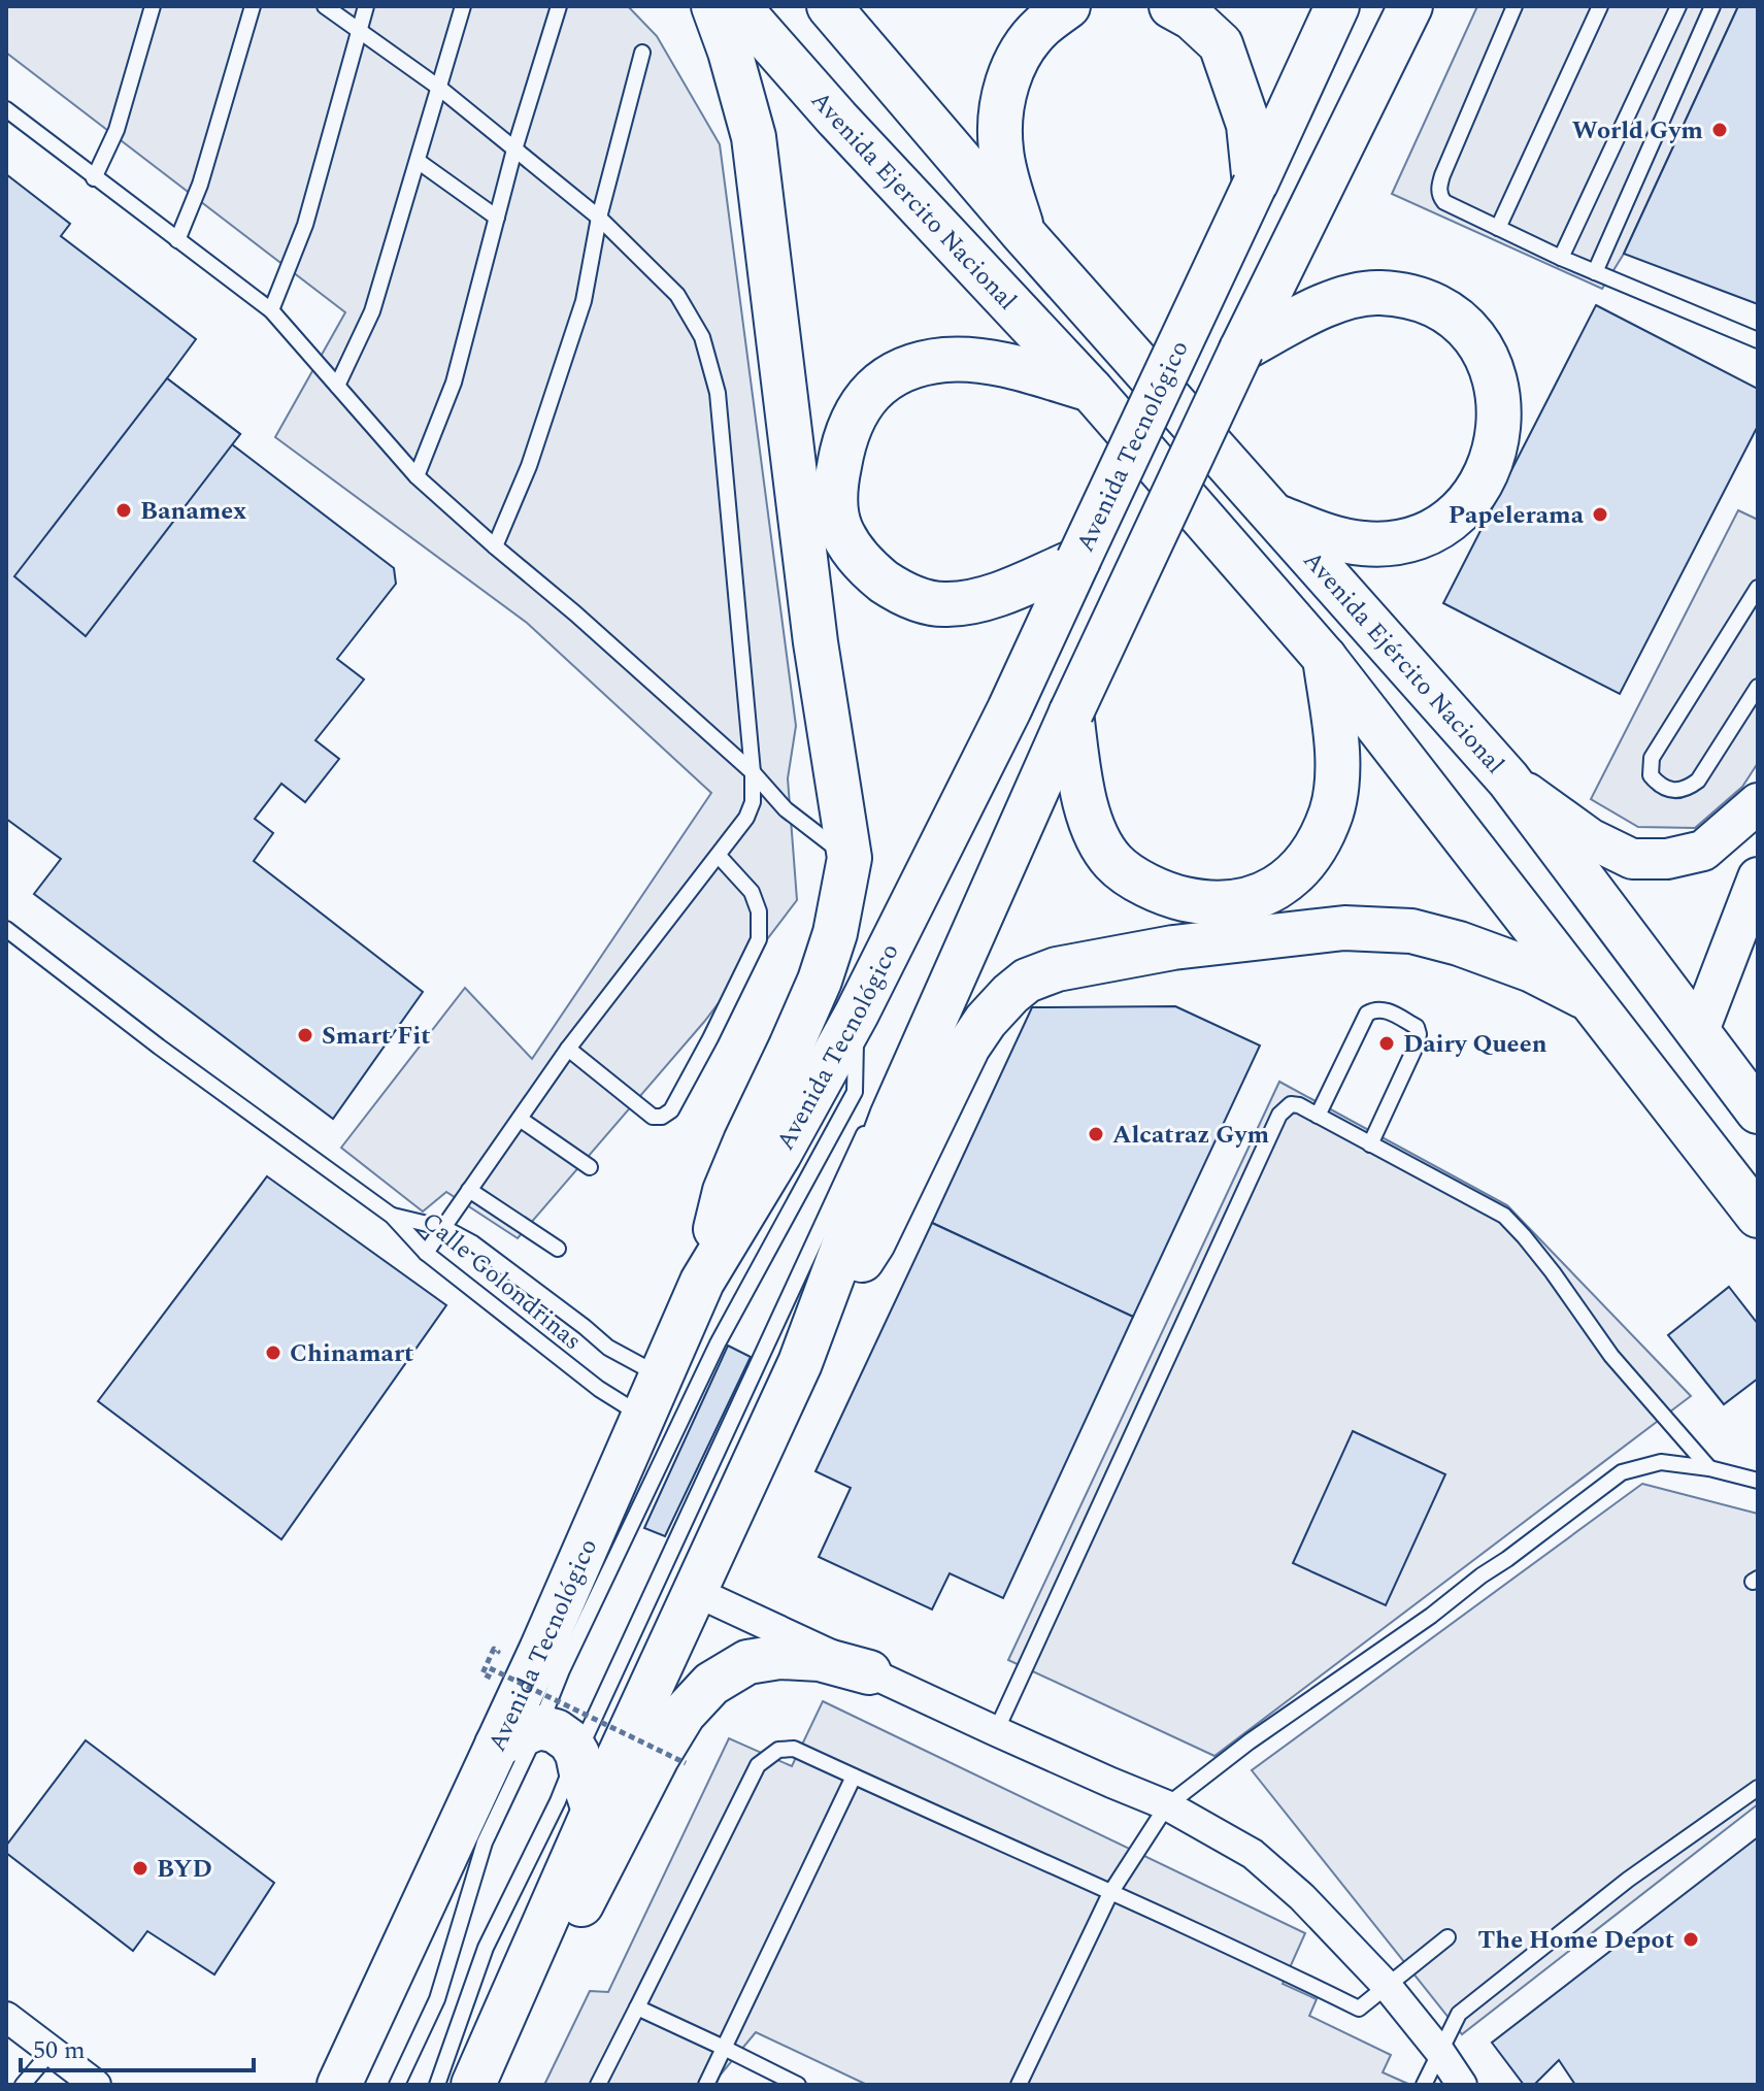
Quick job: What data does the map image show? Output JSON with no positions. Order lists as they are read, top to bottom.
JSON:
{
  "streets": {
    "main road": ["Avenida Ejercito Nacional", "Avenida Tecnológico", "Avenida Ejército Nacional"],
    "lane": ["Calle Golondrinas"]
  },
  "crossings": [
    ["Avenida Tecnológico", "Calle Golondrinas"]
  ],
  "places": [
    "World Gym",
    "Banamex",
    "Papelerama",
    "Smart Fit",
    "Dairy Queen",
    "Alcatraz Gym",
    "Chinamart",
    "BYD",
    "The Home Depot"
  ],
  "scale_bar": "50 m"
}
